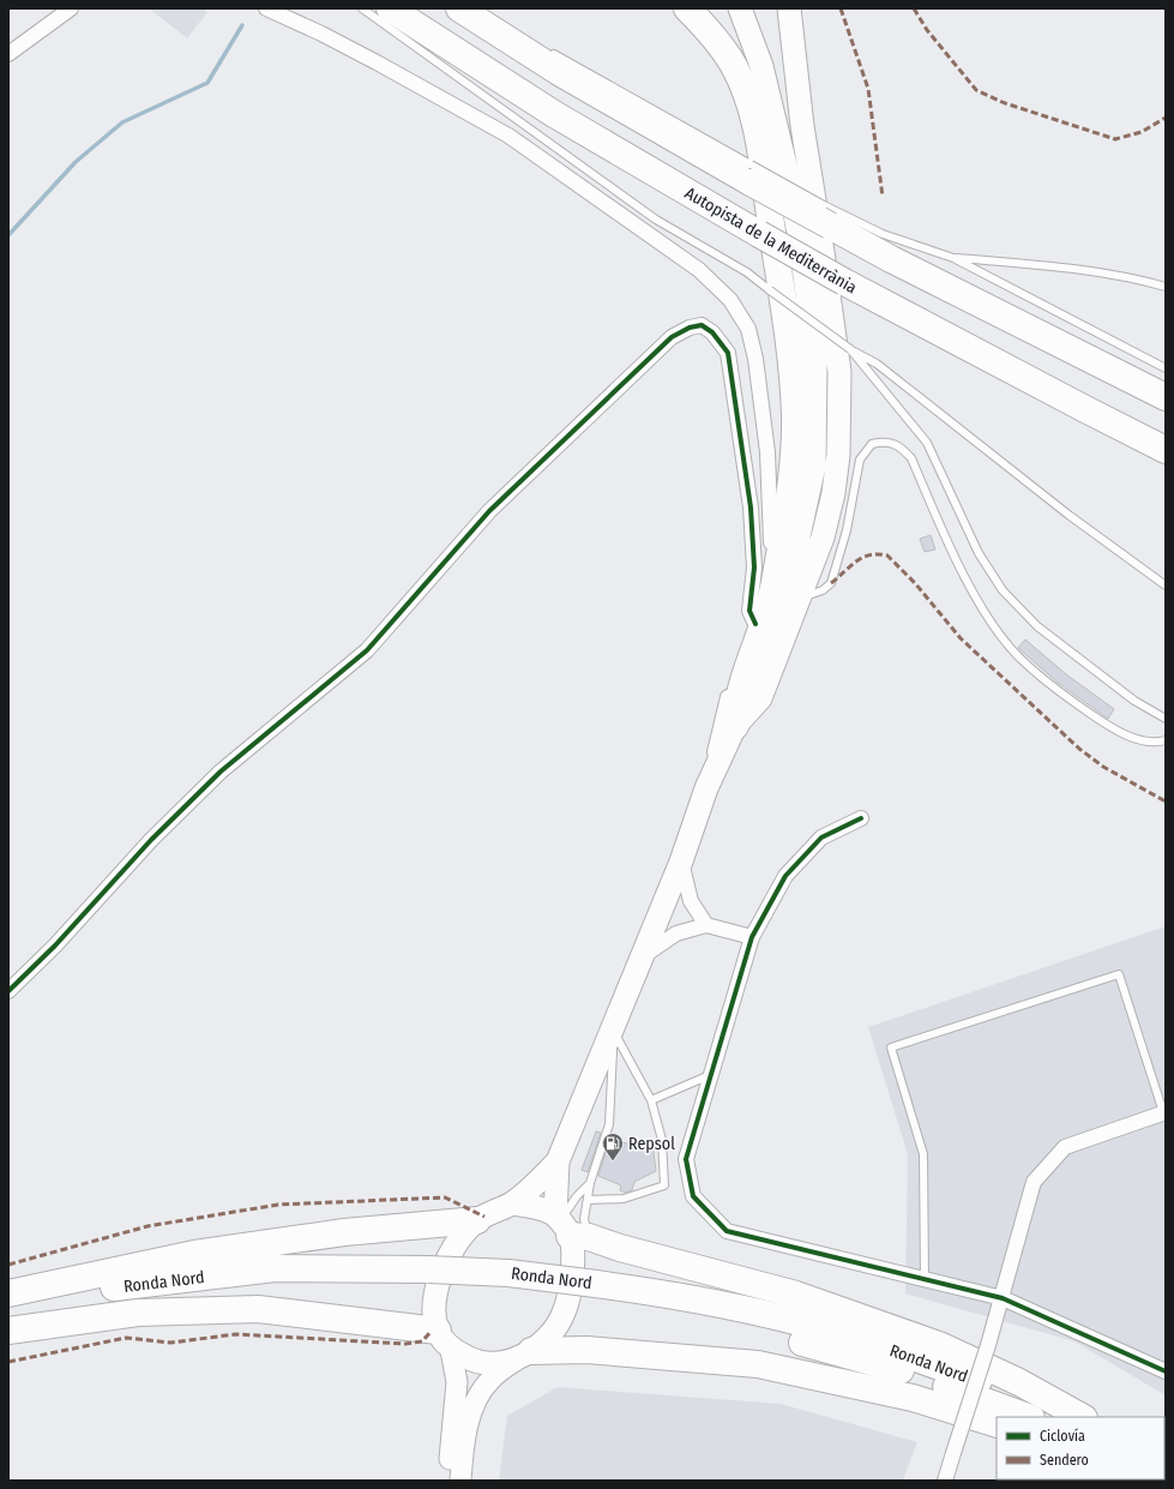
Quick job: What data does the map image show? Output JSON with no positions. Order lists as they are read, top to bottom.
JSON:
{
  "streets": {
    "highway": ["Autopista de la Mediterrània", "Ronda Nord"]
  },
  "places": {
    "fuel station": ["Repsol"]
  },
  "legend": ["Ciclovía", "Sendero"]
}
